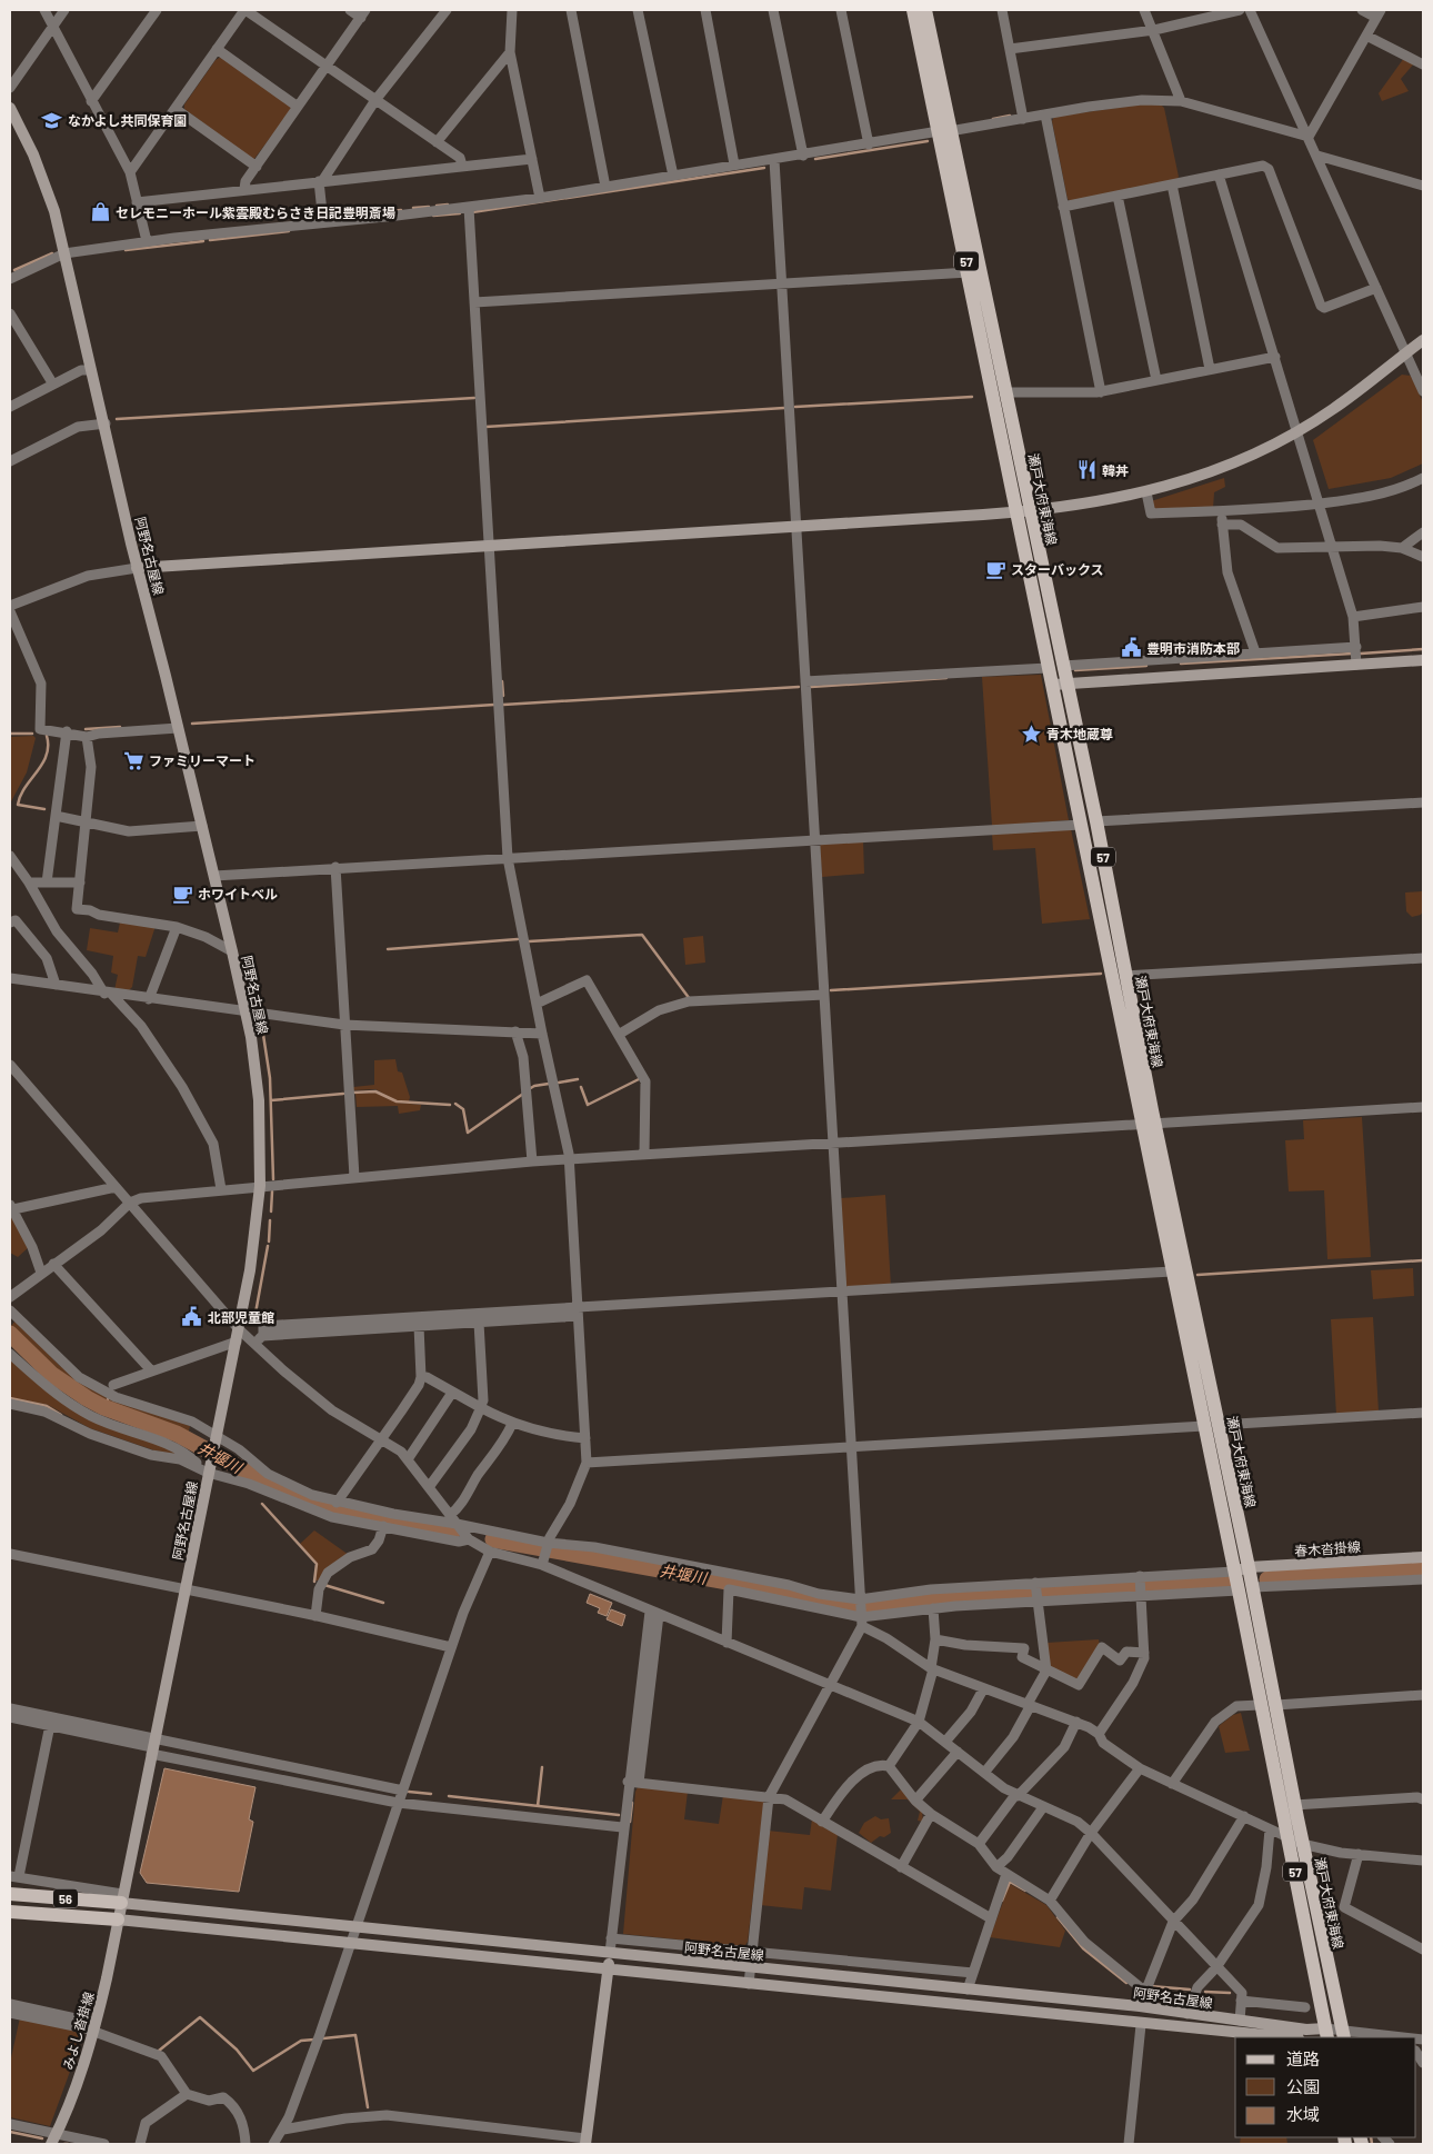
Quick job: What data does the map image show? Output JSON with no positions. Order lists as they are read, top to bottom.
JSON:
{
  "streets": {
    "main road": [
      "57",
      "瀬戸大府東海線",
      "阿野名古屋線",
      "春木沓掛線",
      "56",
      "みよし沓掛線"
    ]
  },
  "crossings": [
    ["瀬戸大府東海線", "阿野名古屋線"],
    ["瀬戸大府東海線", "春木沓掛線"],
    ["阿野名古屋線", "56"],
    ["阿野名古屋線", "みよし沓掛線"],
    ["56", "みよし沓掛線"]
  ],
  "water": ["井堰川"],
  "places": {
    "school or university": ["なかよし共同保育園"],
    "shop": ["セレモニーホール紫雲殿むらさき日記豊明斎場"],
    "restaurant": ["韓丼"],
    "cafe": ["スターバックス", "ホワイトベル"],
    "public building": ["豊明市消防本部", "北部児童館"],
    "place": ["青木地蔵尊"],
    "supermarket": ["ファミリーマート"]
  },
  "legend": ["道路", "公園", "水域"]
}
